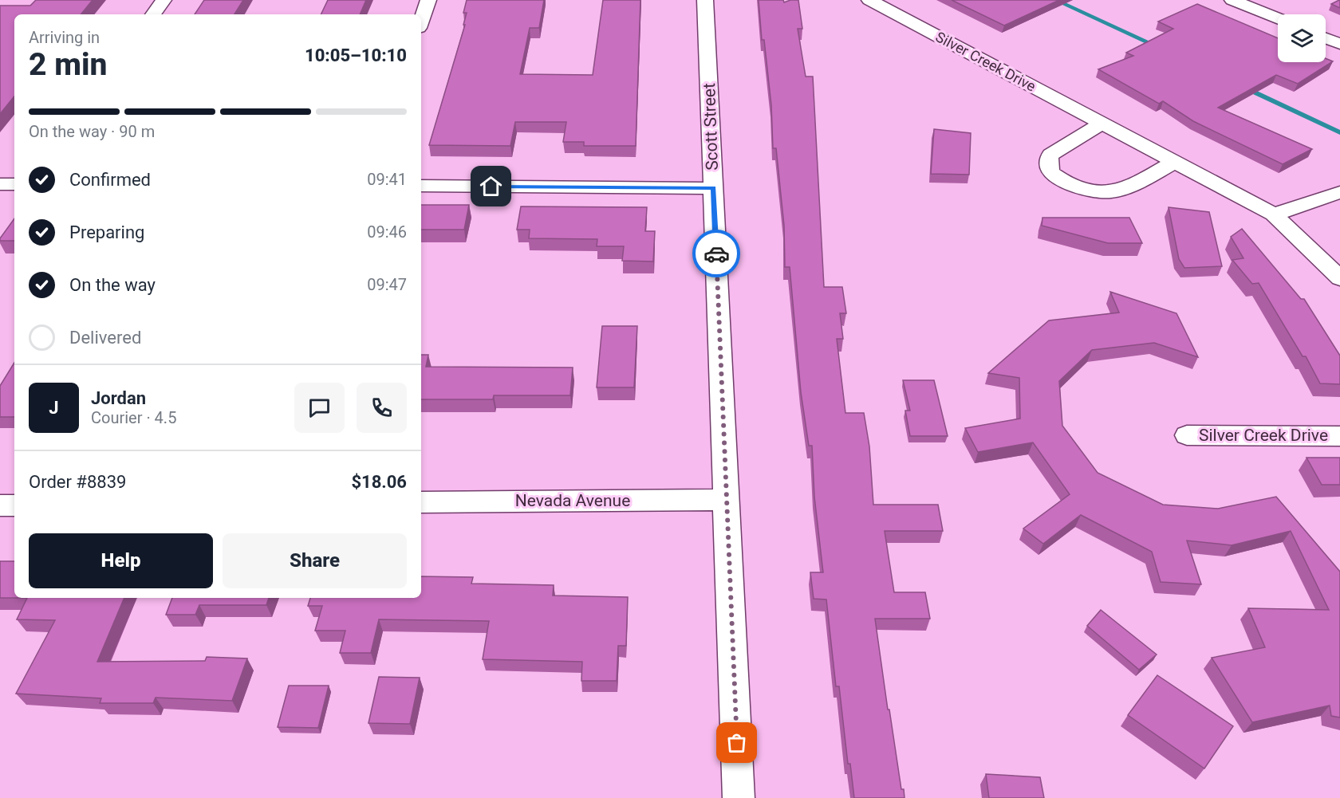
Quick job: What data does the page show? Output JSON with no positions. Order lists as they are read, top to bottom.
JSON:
{
  "streets": {
    "street": ["Silver Creek Drive", "Scott Street", "Nevada Avenue"]
  },
  "crossings": [
    ["Scott Street", "Nevada Avenue"]
  ],
  "page": {
    "heading": ["2 min", "Arriving in", "10:05–10:10"],
    "panel": [
      "Jordan",
      "Courier · 4.5",
      "Order #8839",
      "$18.06"
    ],
    "bar": "On the way · 90 m",
    "list": [
      ["Confirmed", "09:41"],
      ["Preparing", "09:46"],
      ["On the way", "09:47"],
      "Delivered"
    ],
    "round": "J",
    "buttons": ["Help", "Share"]
  }
}
